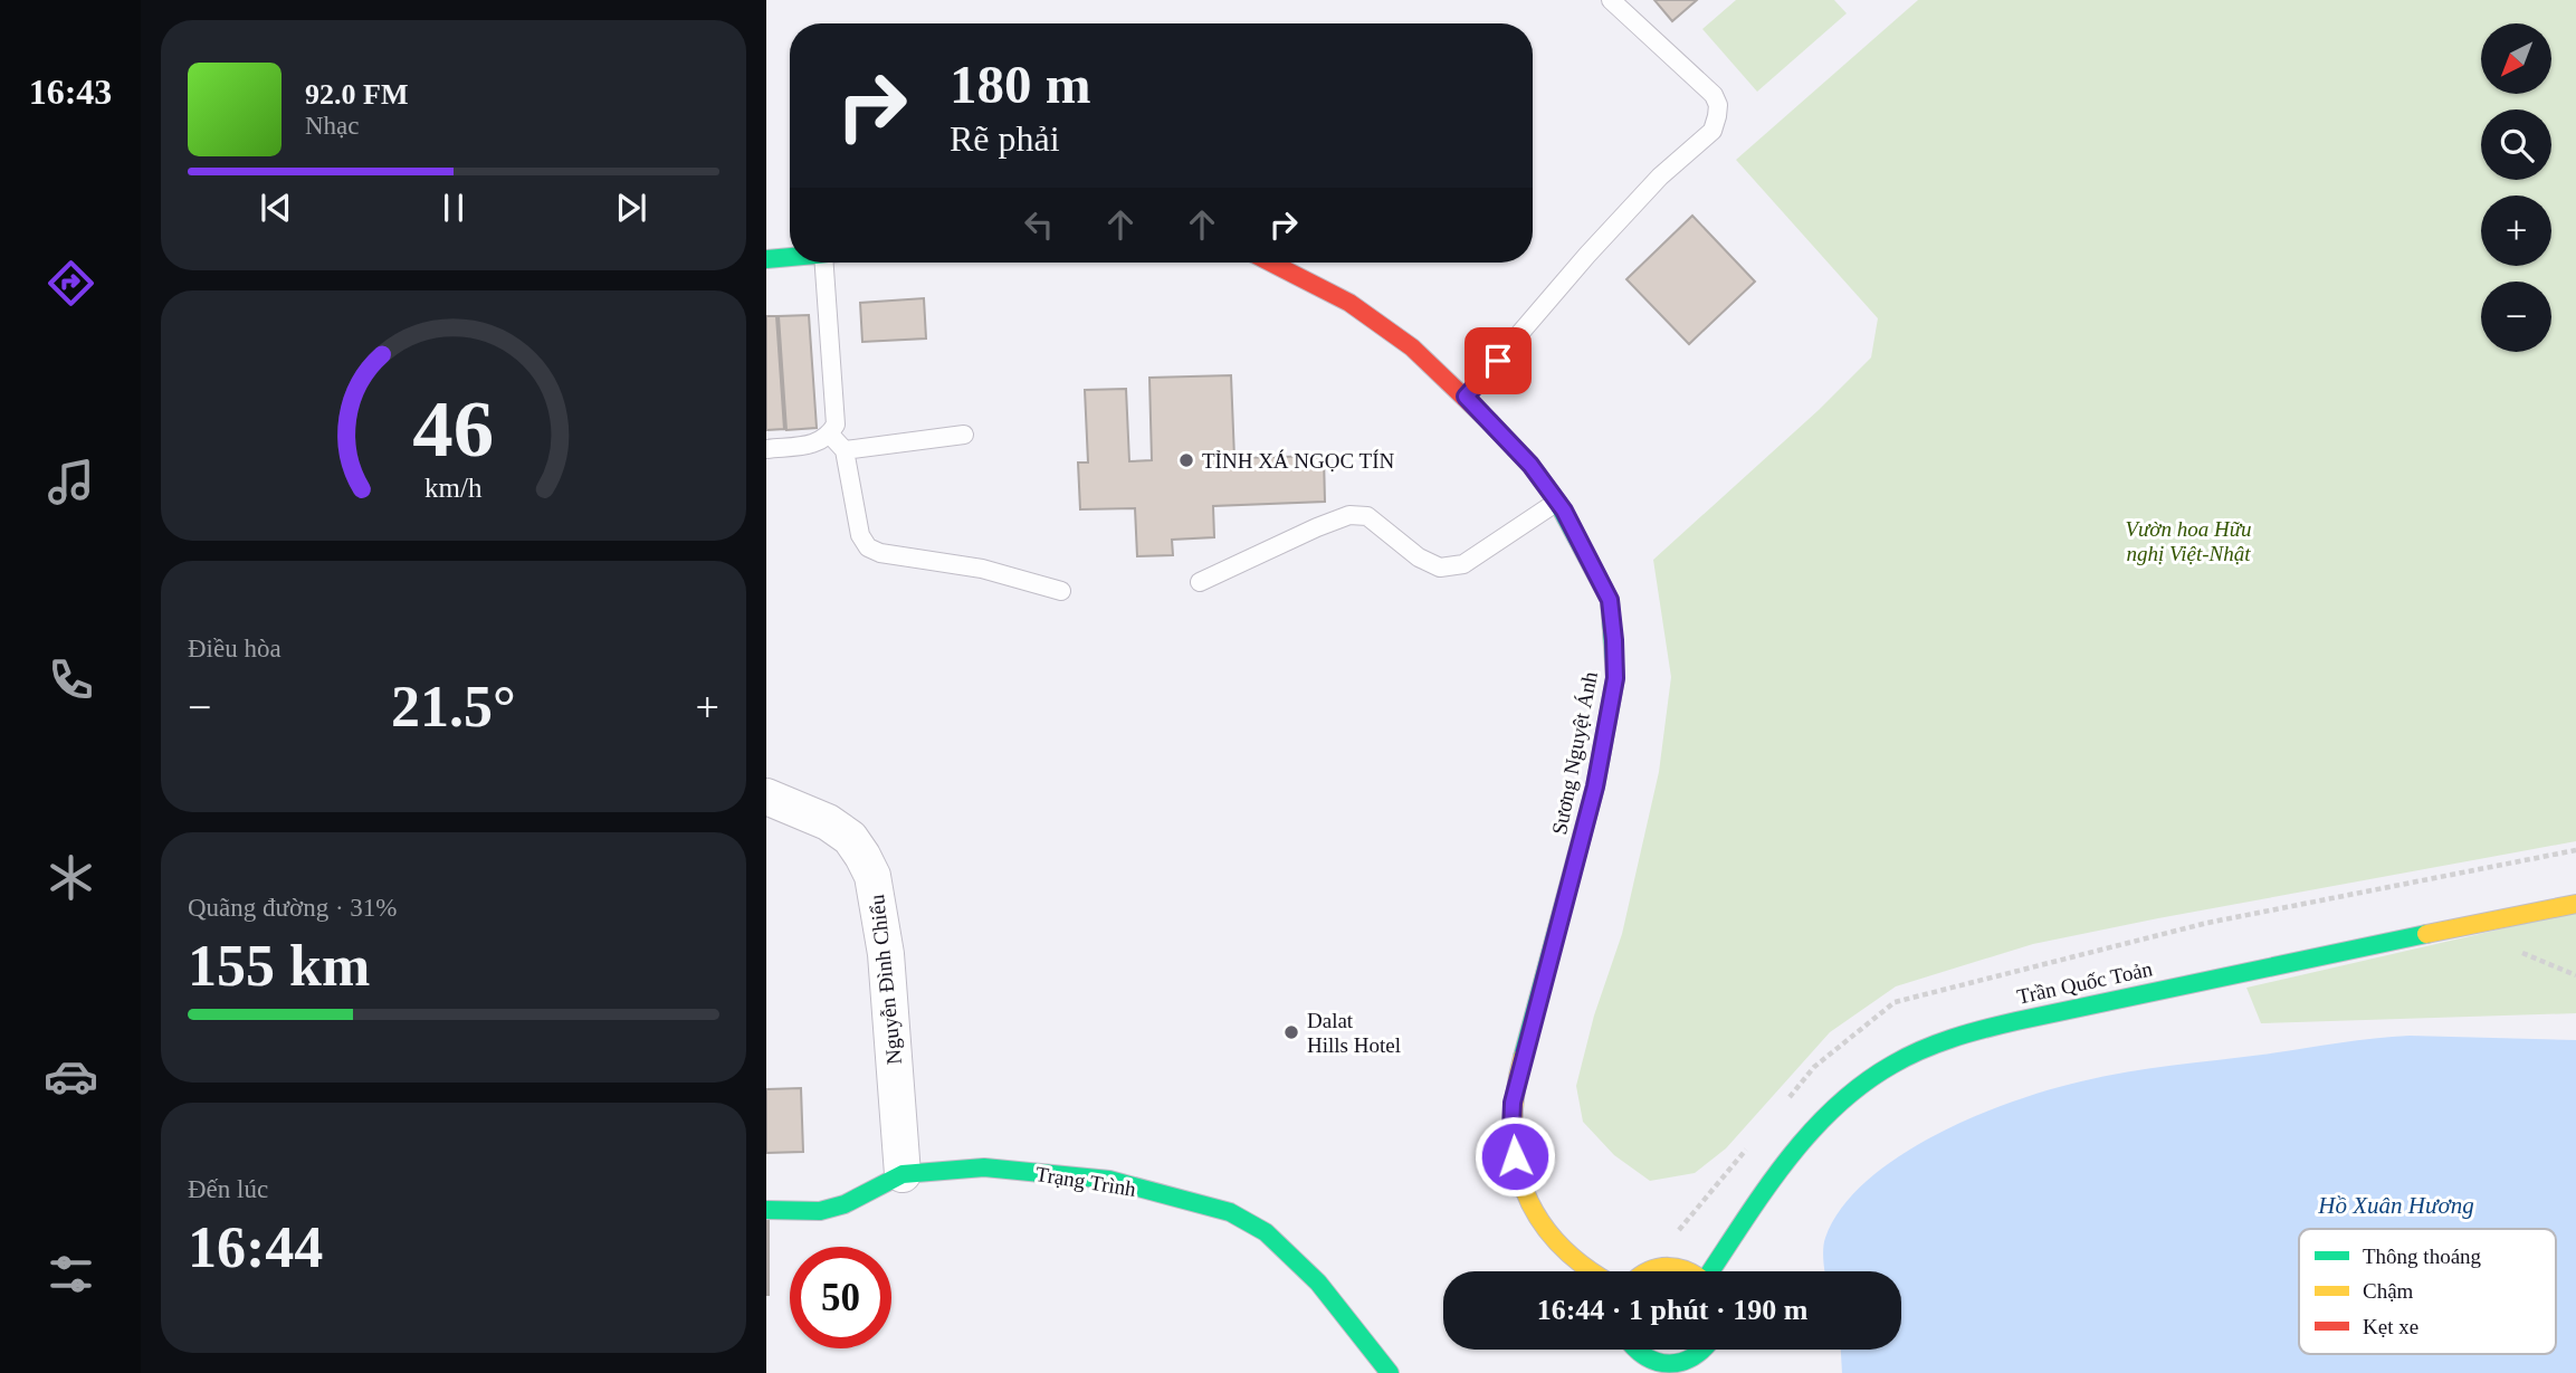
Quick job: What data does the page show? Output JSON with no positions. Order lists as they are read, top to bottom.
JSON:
{
  "streets": {
    "main road": ["Sương Nguyệt Ánh", "Trần Quốc Toản", "Trạng Trình"],
    "street": ["Nguyễn Đình Chiểu"]
  },
  "crossings": [
    ["Nguyễn Đình Chiểu", "Trạng Trình"]
  ],
  "water": ["Hồ Xuân Hương"],
  "parks": ["Vườn hoa Hữu nghị Việt-Nhật"],
  "places": ["TỈNH XÁ NGỌC TÍN", "Dalat Hills Hotel"],
  "legend": ["Thông thoáng", "Chậm", "Kẹt xe"],
  "north": "bottom left",
  "page": {
    "tabs": "16:43",
    "map_buttons": ["+", "−"],
    "turn": ["180 m", "Rẽ phải"],
    "song": ["92.0 FM", "Nhạc"],
    "tile": [
      "Điều hòa",
      ["Quãng đường · 31%", "155 km"],
      ["Đến lúc", "16:44"]
    ],
    "heat": ["−", "21.5°", "+"],
    "limit": "50",
    "trip": "16:44 · 1 phút · 190 m",
    "gauge": ["46", "km/h"]
  }
}
